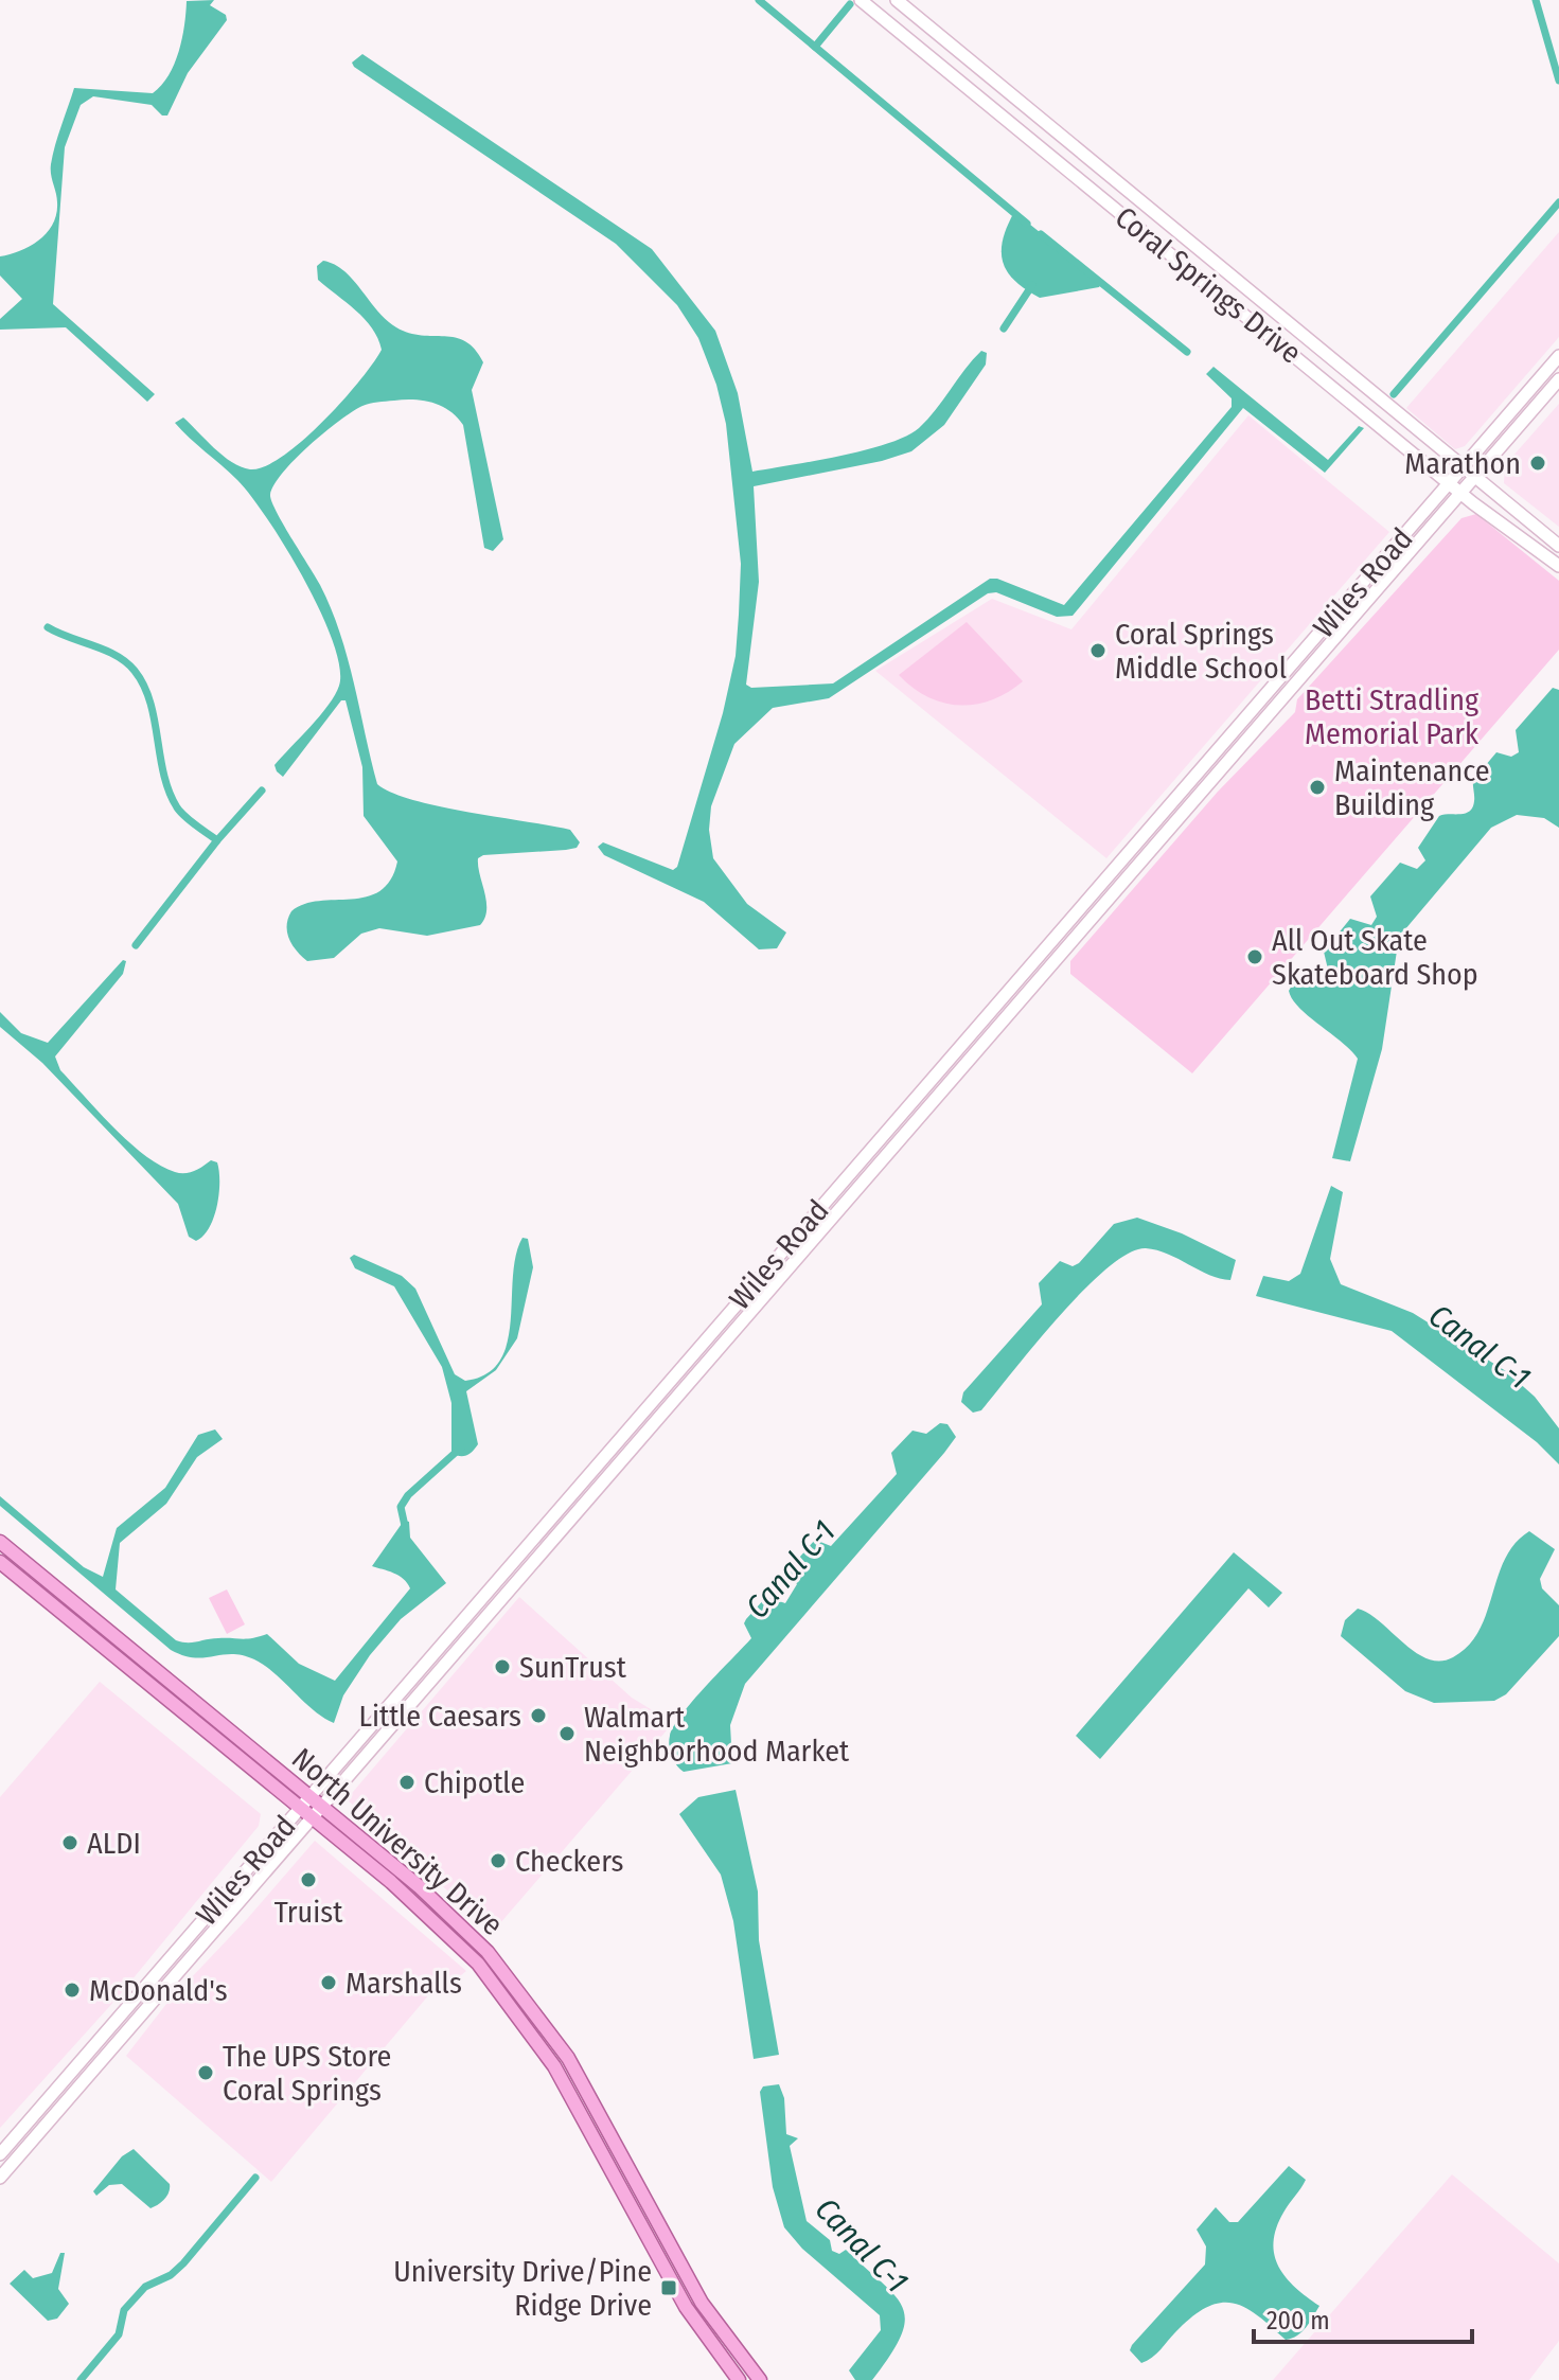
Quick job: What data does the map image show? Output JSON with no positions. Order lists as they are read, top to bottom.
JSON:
{
  "streets": {
    "main road": ["Coral Springs Drive", "Wiles Road", "North University Drive"]
  },
  "crossings": [
    ["Coral Springs Drive", "Wiles Road"],
    ["Wiles Road", "North University Drive"]
  ],
  "water": ["Canal C-1"],
  "parks": ["Betti Stradling Memorial Park"],
  "places": {
    "other": [
      "Marathon",
      "Coral Springs Middle School",
      "Maintenance Building",
      "All Out Skate Skateboard Shop",
      "SunTrust",
      "Little Caesars",
      "Walmart Neighborhood Market",
      "Chipotle",
      "ALDI",
      "Checkers",
      "Truist",
      "Marshalls",
      "McDonald's",
      "The UPS Store Coral Springs"
    ],
    "transit": ["University Drive/Pine Ridge Drive"]
  },
  "scale_bar": "200 m"
}
